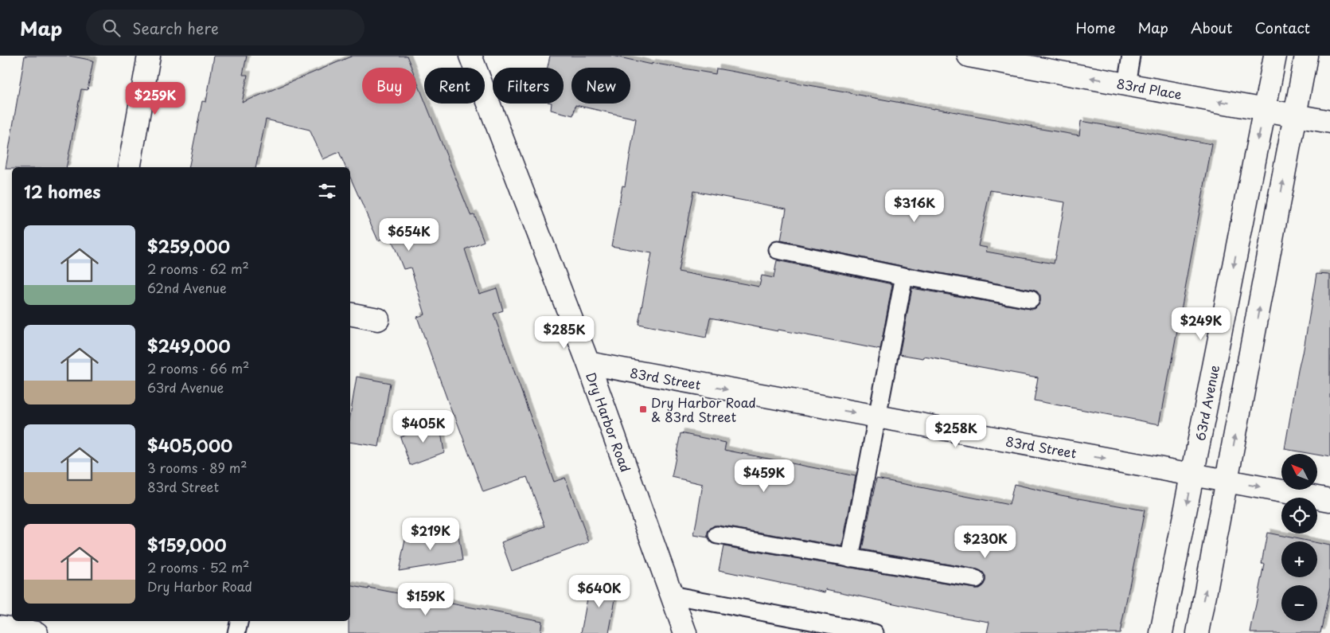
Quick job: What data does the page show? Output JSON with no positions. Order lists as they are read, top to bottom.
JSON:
{
  "streets": {
    "street": [
      "83rd Place",
      "83rd Street",
      "63rd Avenue",
      "Dry Harbor Road"
    ]
  },
  "crossings": [
    ["83rd Place", "63rd Avenue"],
    ["83rd Street", "63rd Avenue"],
    ["83rd Street", "Dry Harbor Road"]
  ],
  "one_way": ["83rd Place", "83rd Street"],
  "places": {
    "transit": ["Dry Harbor Road & 83rd Street"]
  },
  "north": "top left",
  "page": {
    "header": "Map",
    "search": "Search here",
    "nav": [
      "Home",
      "Map",
      "About",
      "Contact"
    ],
    "chip": [
      "Buy",
      "Rent",
      "Filters",
      "New"
    ],
    "price": [
      "$259K",
      "$316K",
      "$654K",
      "$249K",
      "$285K",
      "$405K",
      "$258K",
      "$459K",
      "$219K",
      "$230K",
      "$640K",
      "$159K"
    ],
    "heading": "12 homes",
    "list": [
      {
        "name": "$259,000",
        "note": "2 rooms · 62 m² · 62nd Avenue"
      },
      {
        "name": "$249,000",
        "note": "2 rooms · 66 m² · 63rd Avenue"
      },
      {
        "name": "$405,000",
        "note": "3 rooms · 89 m² · 83rd Street"
      },
      {
        "name": "$159,000",
        "note": "2 rooms · 52 m² · Dry Harbor Road"
      }
    ],
    "map_buttons": ["+", "−"]
  }
}
